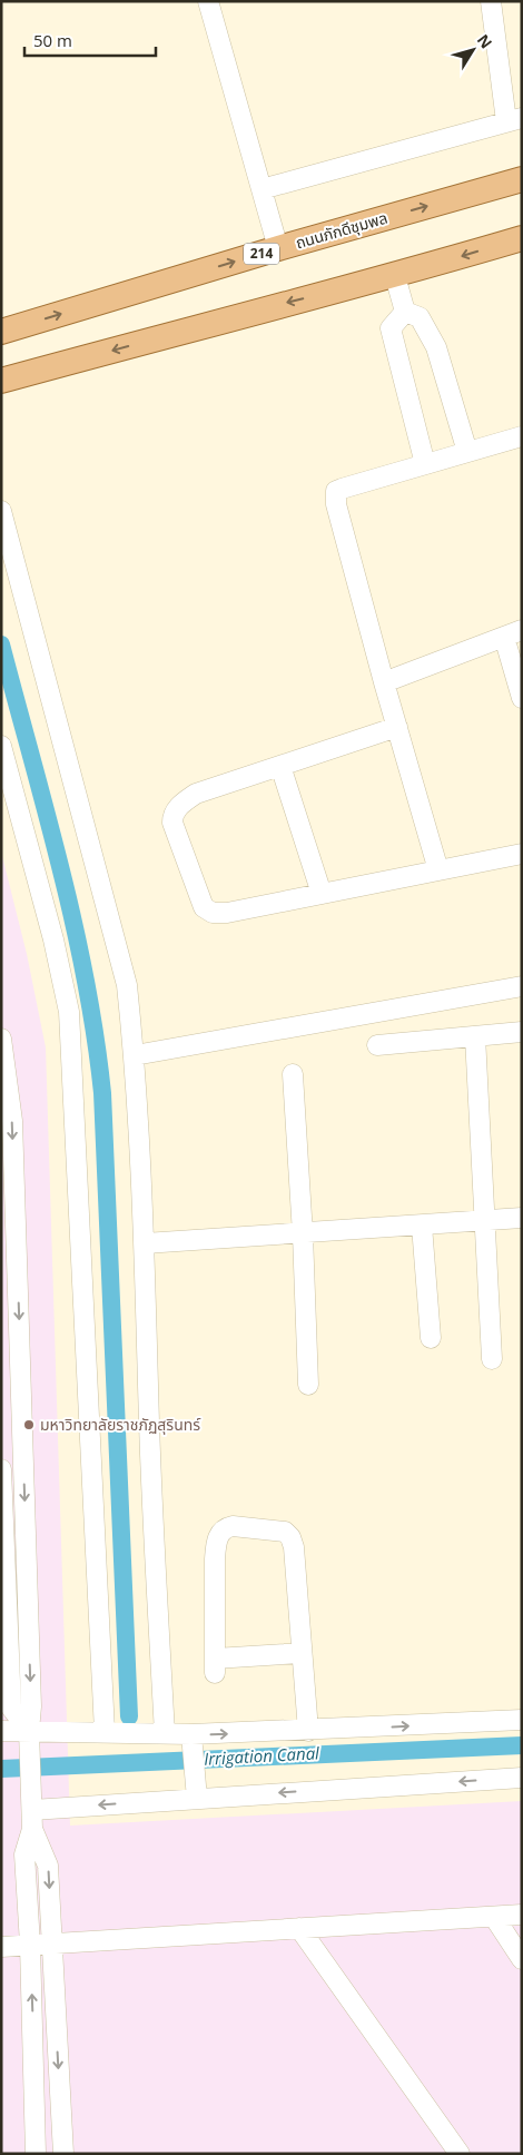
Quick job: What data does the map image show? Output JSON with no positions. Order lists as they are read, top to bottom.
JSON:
{
  "streets": {
    "main road": ["ถนนภักดีชุมพล", "214"]
  },
  "water": ["Irrigation Canal"],
  "places": ["มหาวิทยาลัยราชภัฏสุรินทร์"],
  "scale_bar": "50 m",
  "north": "top right"
}
